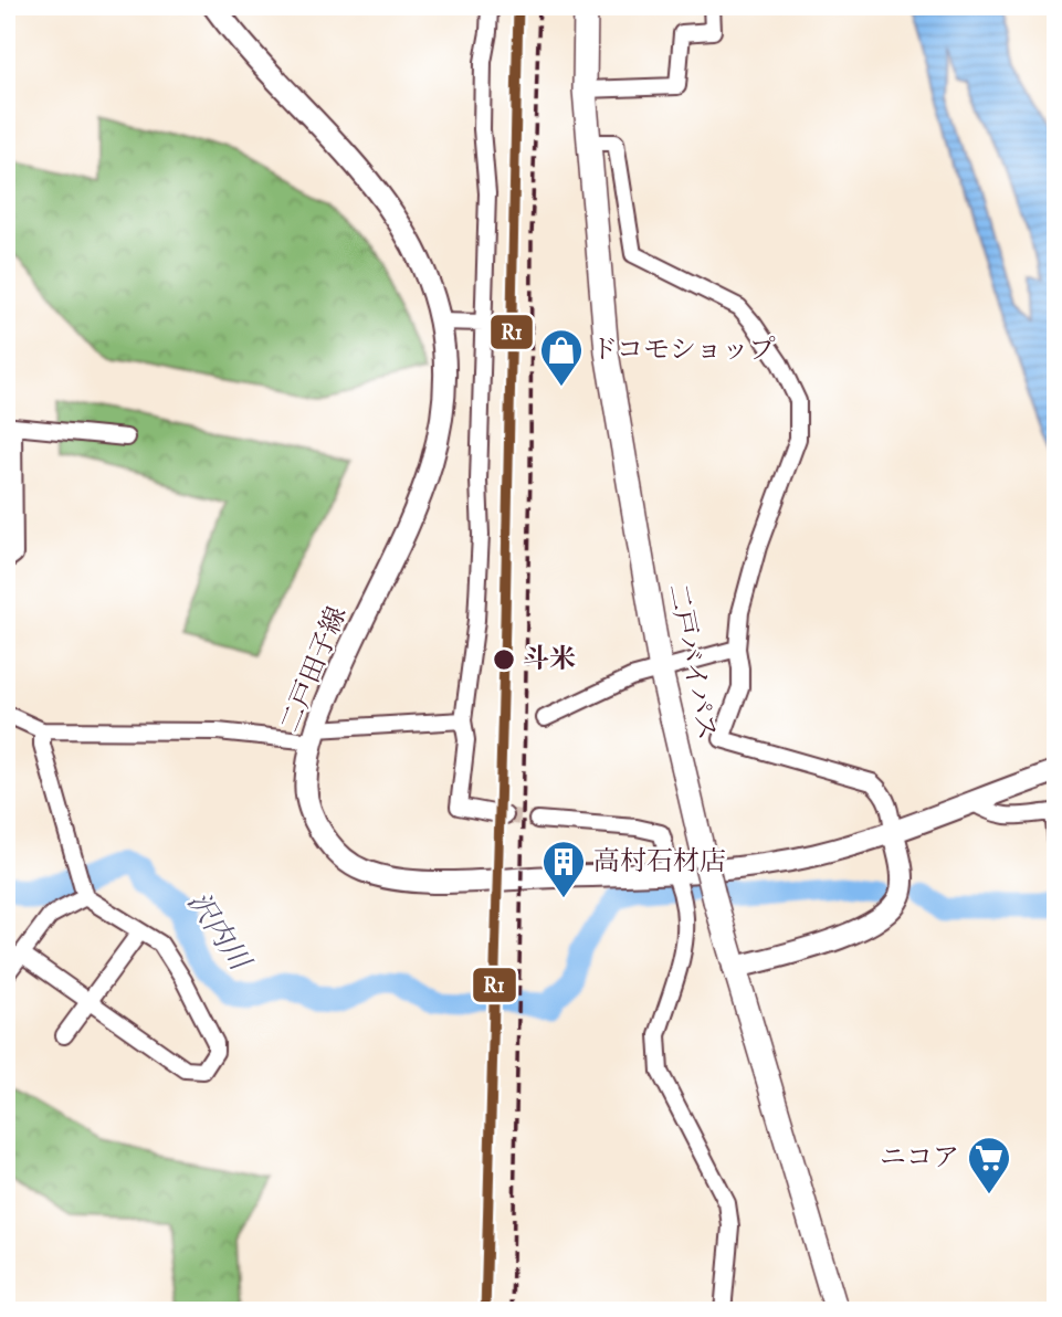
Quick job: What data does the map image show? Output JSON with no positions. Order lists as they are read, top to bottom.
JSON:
{
  "streets": {
    "highway": ["二戸バイパス"],
    "main road": ["二戸田子線"]
  },
  "water": ["沢内川"],
  "places": {
    "shop": ["ドコモショップ"],
    "other": ["斗米"],
    "building": ["高村石材店"],
    "supermarket": ["ニコア"]
  },
  "lines": ["transit line R1"]
}
